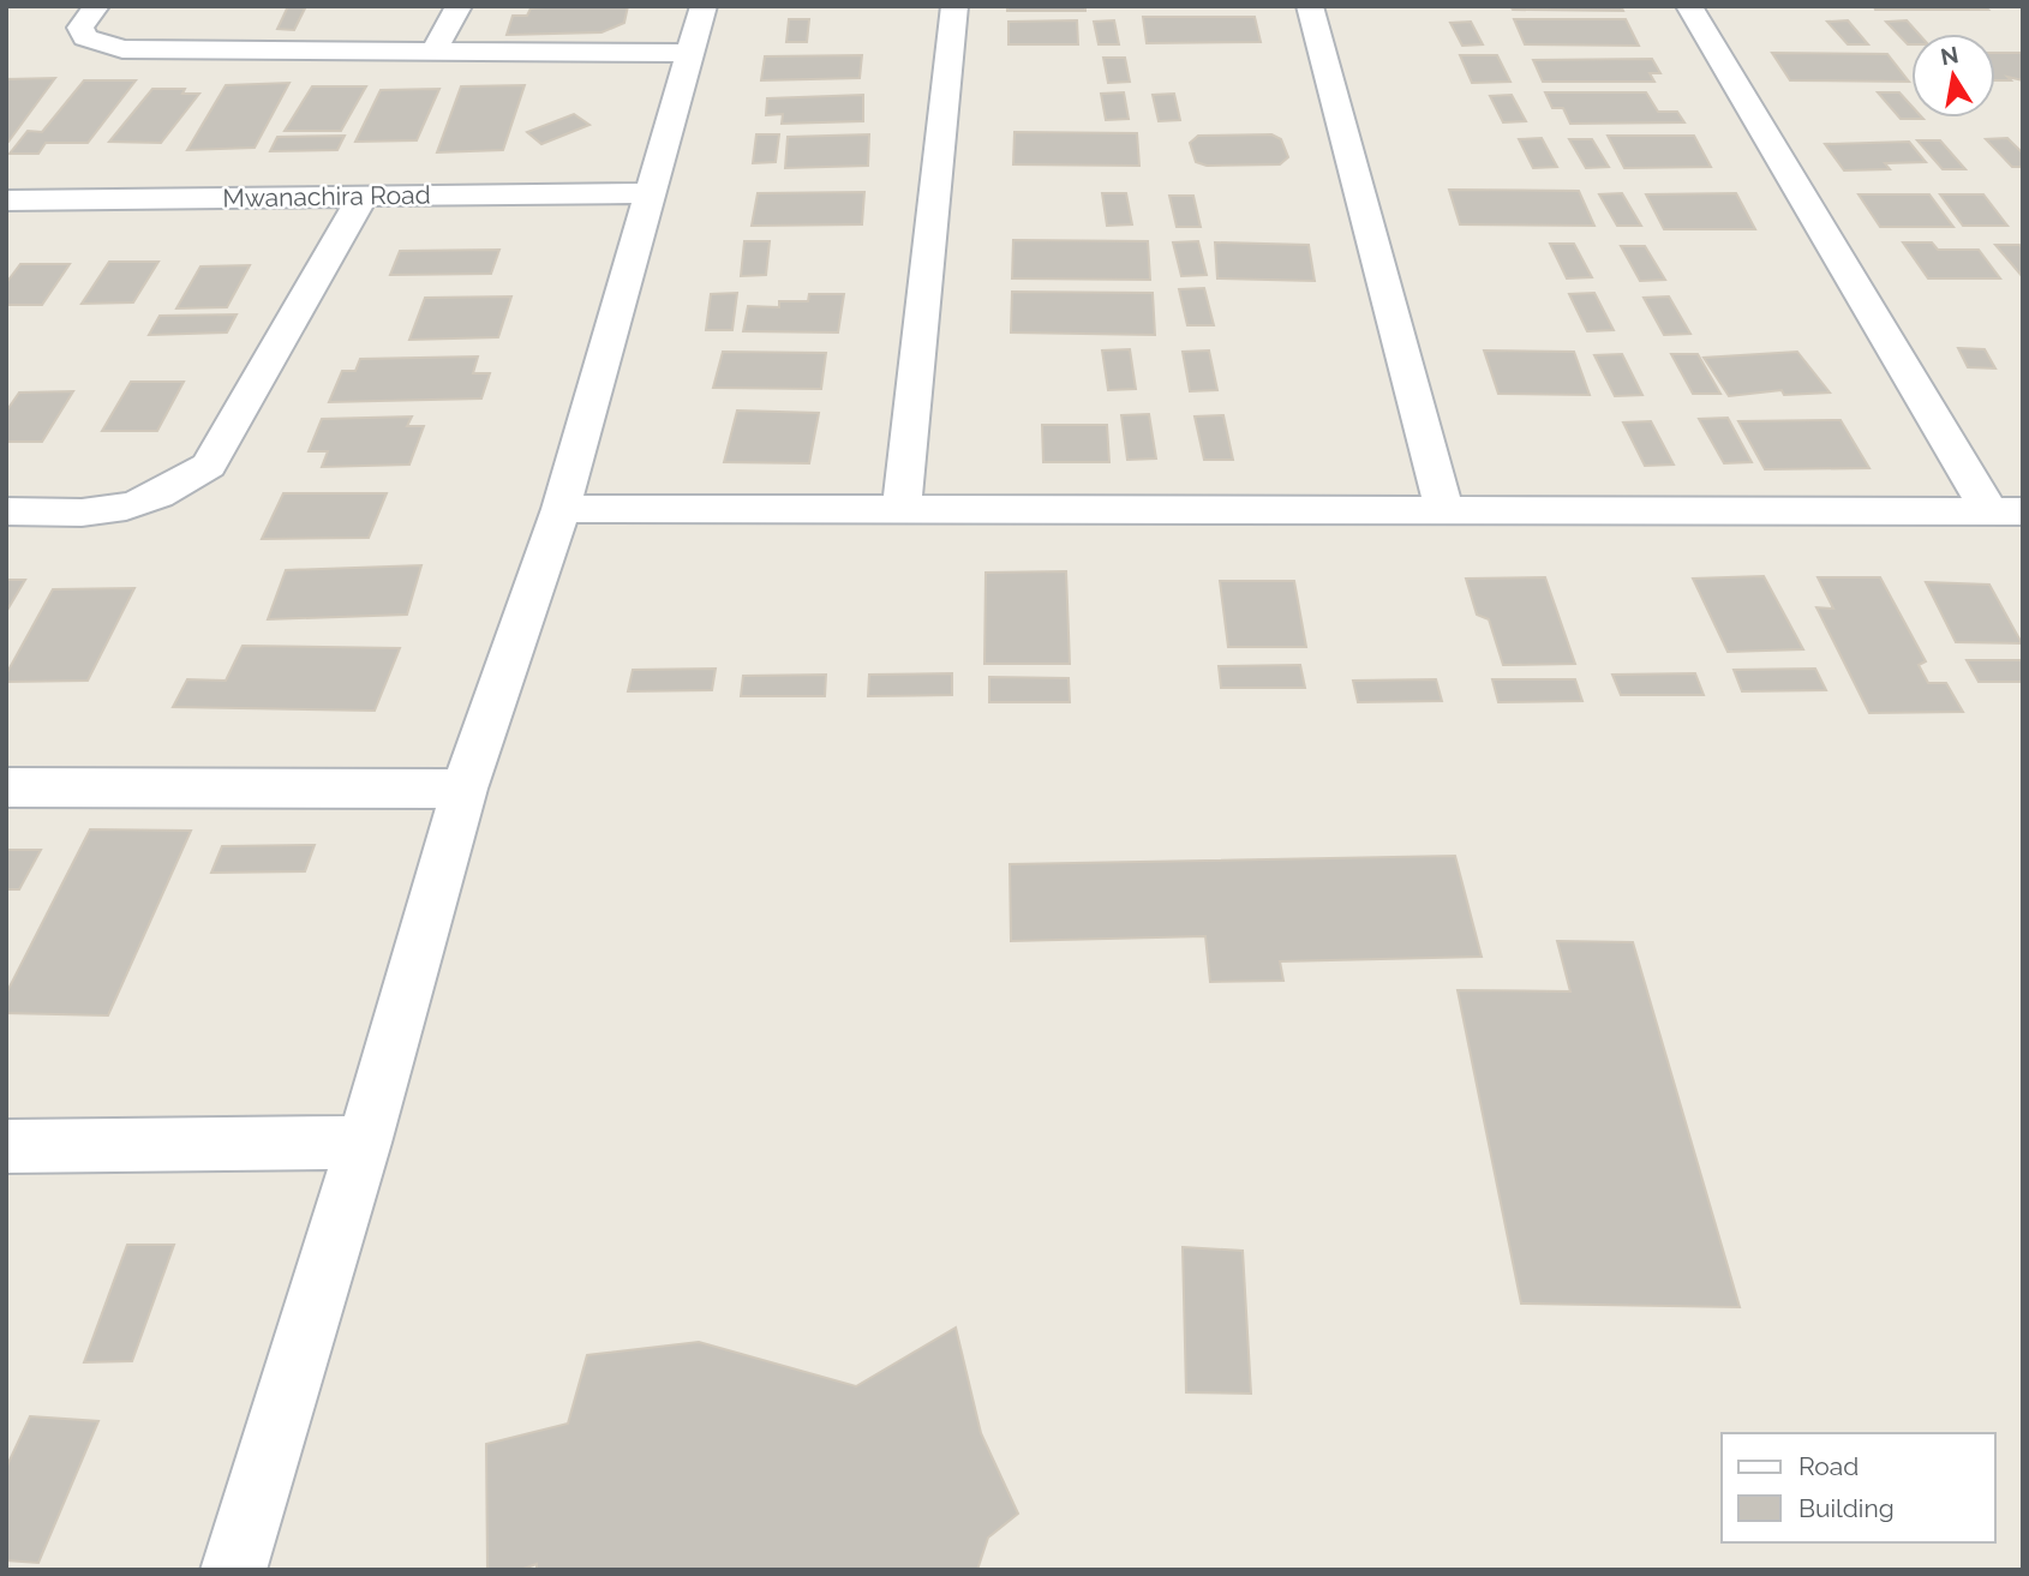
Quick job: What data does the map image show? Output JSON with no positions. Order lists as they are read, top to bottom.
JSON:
{
  "streets": {
    "street": ["Mwanachira Road"]
  },
  "legend": ["Road", "Building"],
  "north": "top"
}
